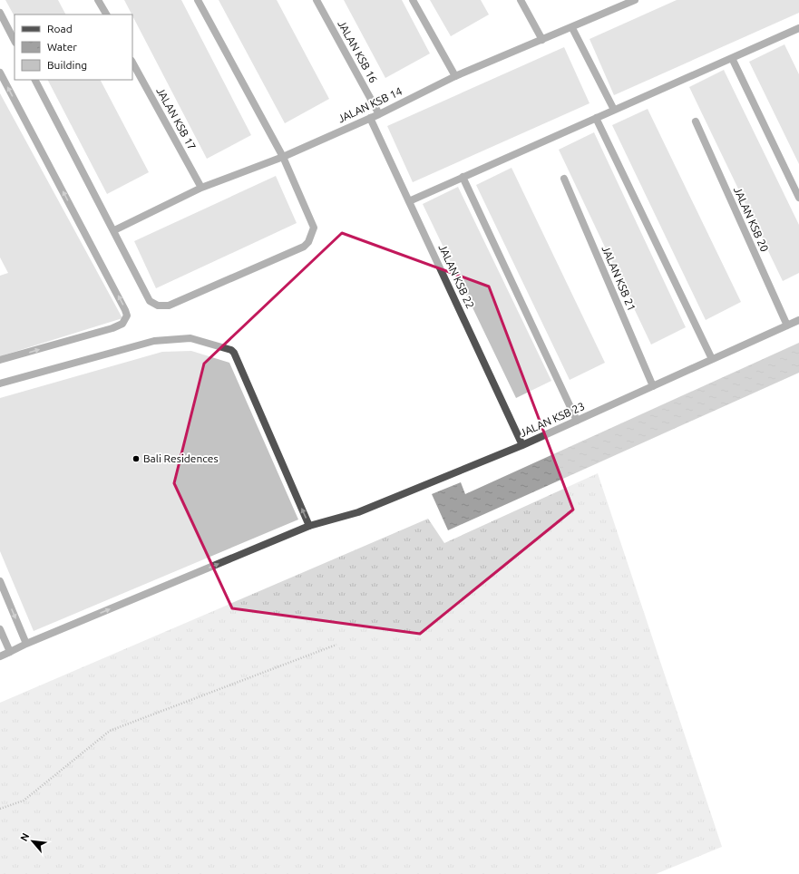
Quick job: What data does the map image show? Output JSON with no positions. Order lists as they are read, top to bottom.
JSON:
{
  "streets": {
    "street": [
      "JALAN KSB 16",
      "JALAN KSB 14",
      "JALAN KSB 17",
      "JALAN KSB 20",
      "JALAN KSB 22",
      "JALAN KSB 21",
      "JALAN KSB 23"
    ]
  },
  "crossings": [
    ["JALAN KSB 16", "JALAN KSB 14"],
    ["JALAN KSB 14", "JALAN KSB 17"],
    ["JALAN KSB 14", "JALAN KSB 22"],
    ["JALAN KSB 20", "JALAN KSB 23"],
    ["JALAN KSB 22", "JALAN KSB 23"],
    ["JALAN KSB 21", "JALAN KSB 23"]
  ],
  "one_way": ["JALAN KSB 23"],
  "places": ["Bali Residences"],
  "legend": ["Road", "Water", "Building"],
  "north": "top left"
}
